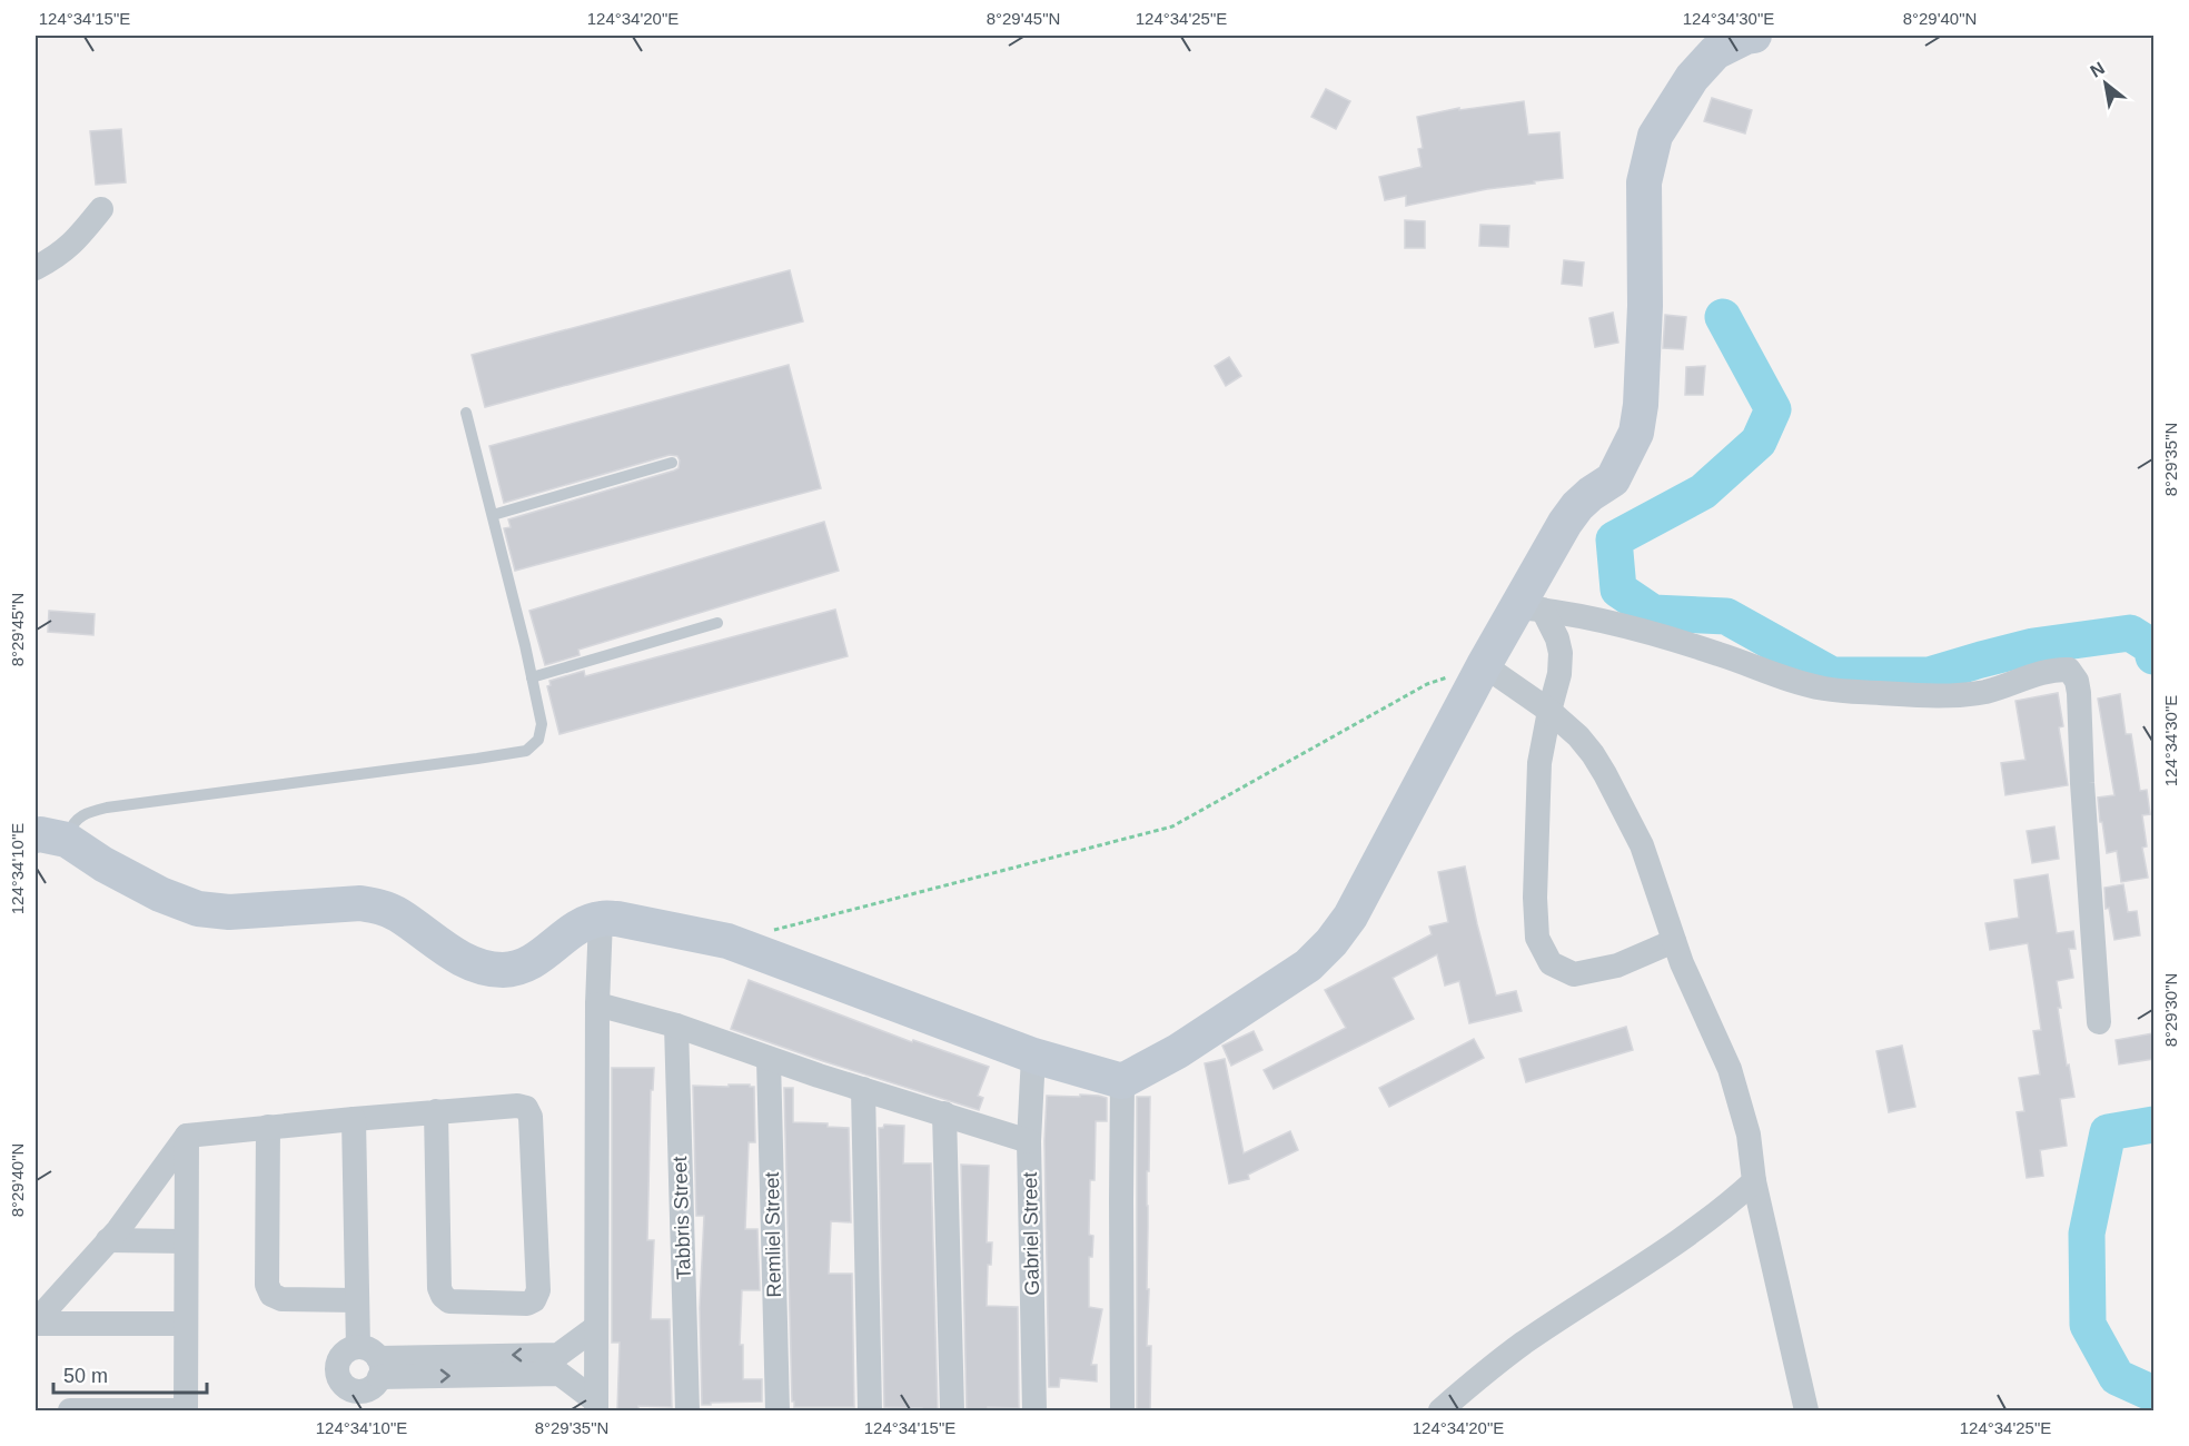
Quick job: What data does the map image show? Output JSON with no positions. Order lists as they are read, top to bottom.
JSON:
{
  "streets": {
    "street": ["Tabbris Street", "Gabriel Street", "Remliel Street"]
  },
  "scale_bar": "50 m",
  "north": "top left",
  "coordinates": [
    "124°34'15\"E",
    "124°34'20\"E",
    "8°29'45\"N",
    "124°34'25\"E",
    "124°34'30\"E",
    "8°29'40\"N",
    "8°29'35\"N",
    "124°34'10\"E",
    "8°29'30\"N"
  ]
}
